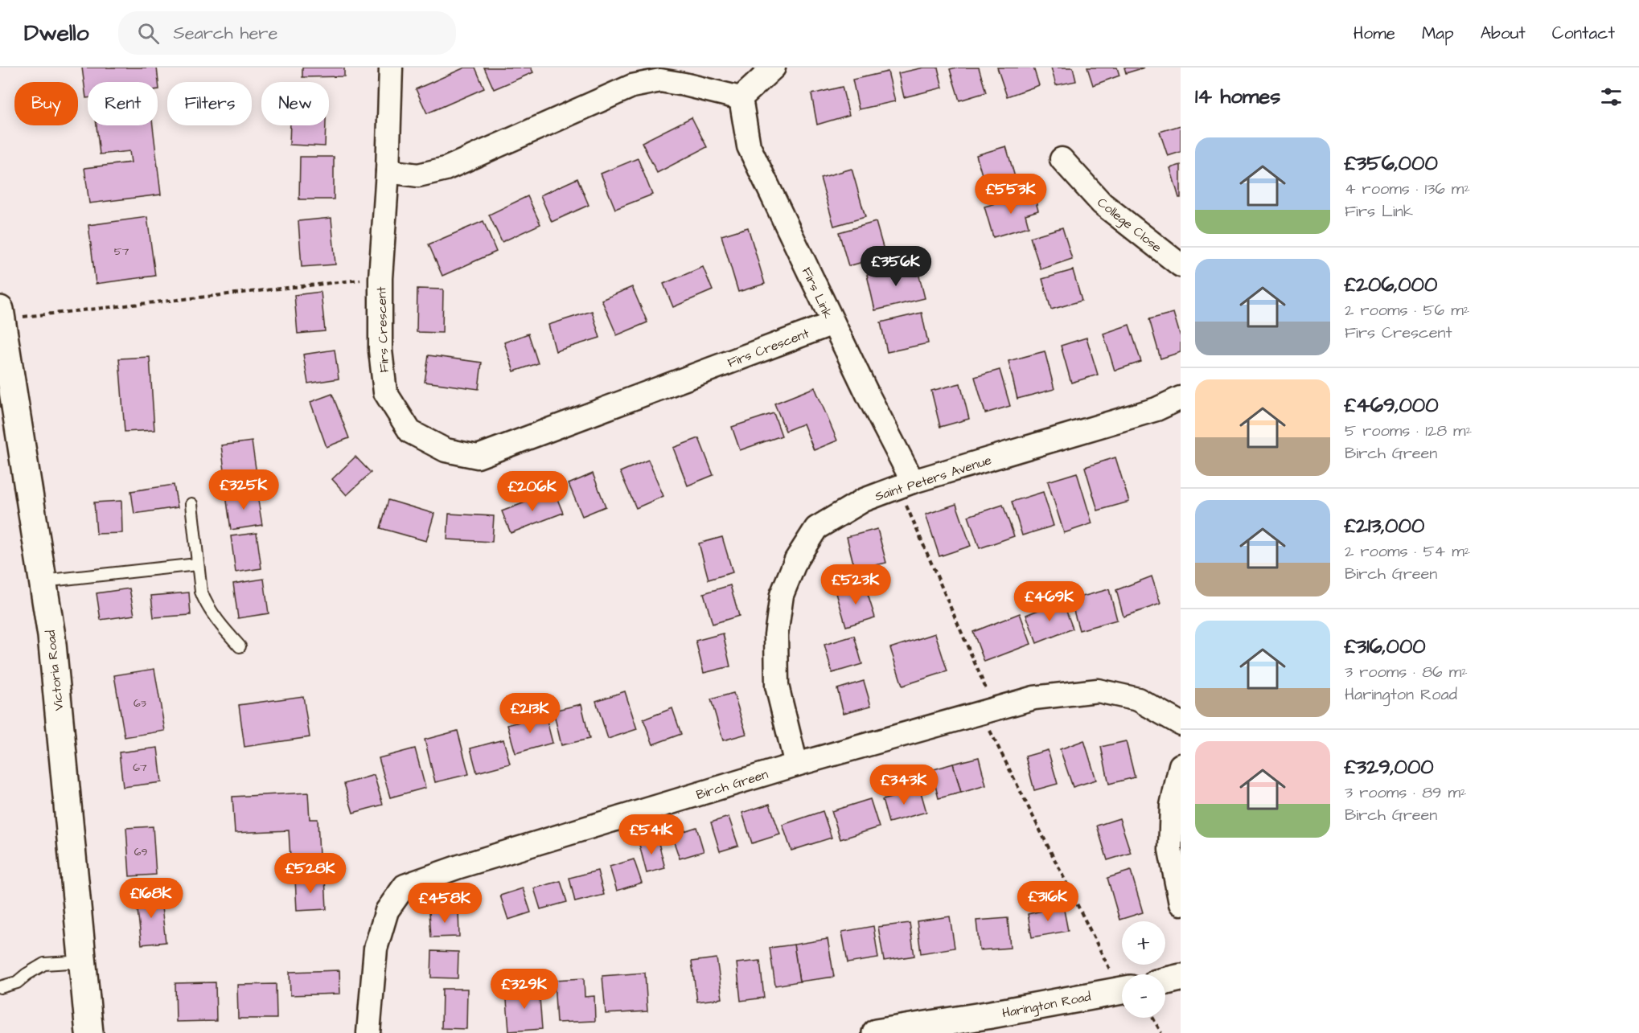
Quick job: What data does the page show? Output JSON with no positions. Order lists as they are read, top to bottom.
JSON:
{
  "streets": {
    "street": [
      "College Close",
      "Firs Link",
      "Firs Crescent",
      "Saint Peters Avenue",
      "Victoria Road",
      "Birch Green",
      "Harington Road"
    ]
  },
  "crossings": [
    ["Firs Link", "Firs Crescent"],
    ["Firs Link", "Saint Peters Avenue"],
    ["Saint Peters Avenue", "Birch Green"]
  ],
  "house_numbers": [
    "57",
    "63",
    "67",
    "69"
  ],
  "page": {
    "header": "Dwello",
    "search": "Search here",
    "nav": [
      "Home",
      "Map",
      "About",
      "Contact"
    ],
    "heading": "14 homes",
    "chip": [
      "Buy",
      "Rent",
      "Filters",
      "New"
    ],
    "list": [
      {
        "name": "£356,000",
        "note": "4 rooms · 136 m² · Firs Link"
      },
      {
        "name": "£206,000",
        "note": "2 rooms · 56 m² · Firs Crescent"
      },
      {
        "name": "£469,000",
        "note": "5 rooms · 128 m² · Birch Green"
      },
      {
        "name": "£213,000",
        "note": "2 rooms · 54 m² · Birch Green"
      },
      {
        "name": "£316,000",
        "note": "3 rooms · 86 m² · Harington Road"
      },
      {
        "name": "£329,000",
        "note": "3 rooms · 89 m² · Birch Green"
      }
    ],
    "price": [
      "£553K",
      "£356K",
      "£325K",
      "£206K",
      "£523K",
      "£469K",
      "£213K",
      "£343K",
      "£541K",
      "£528K",
      "£168K",
      "£316K",
      "£458K",
      "£329K"
    ],
    "map_buttons": ["+", "−"]
  }
}
